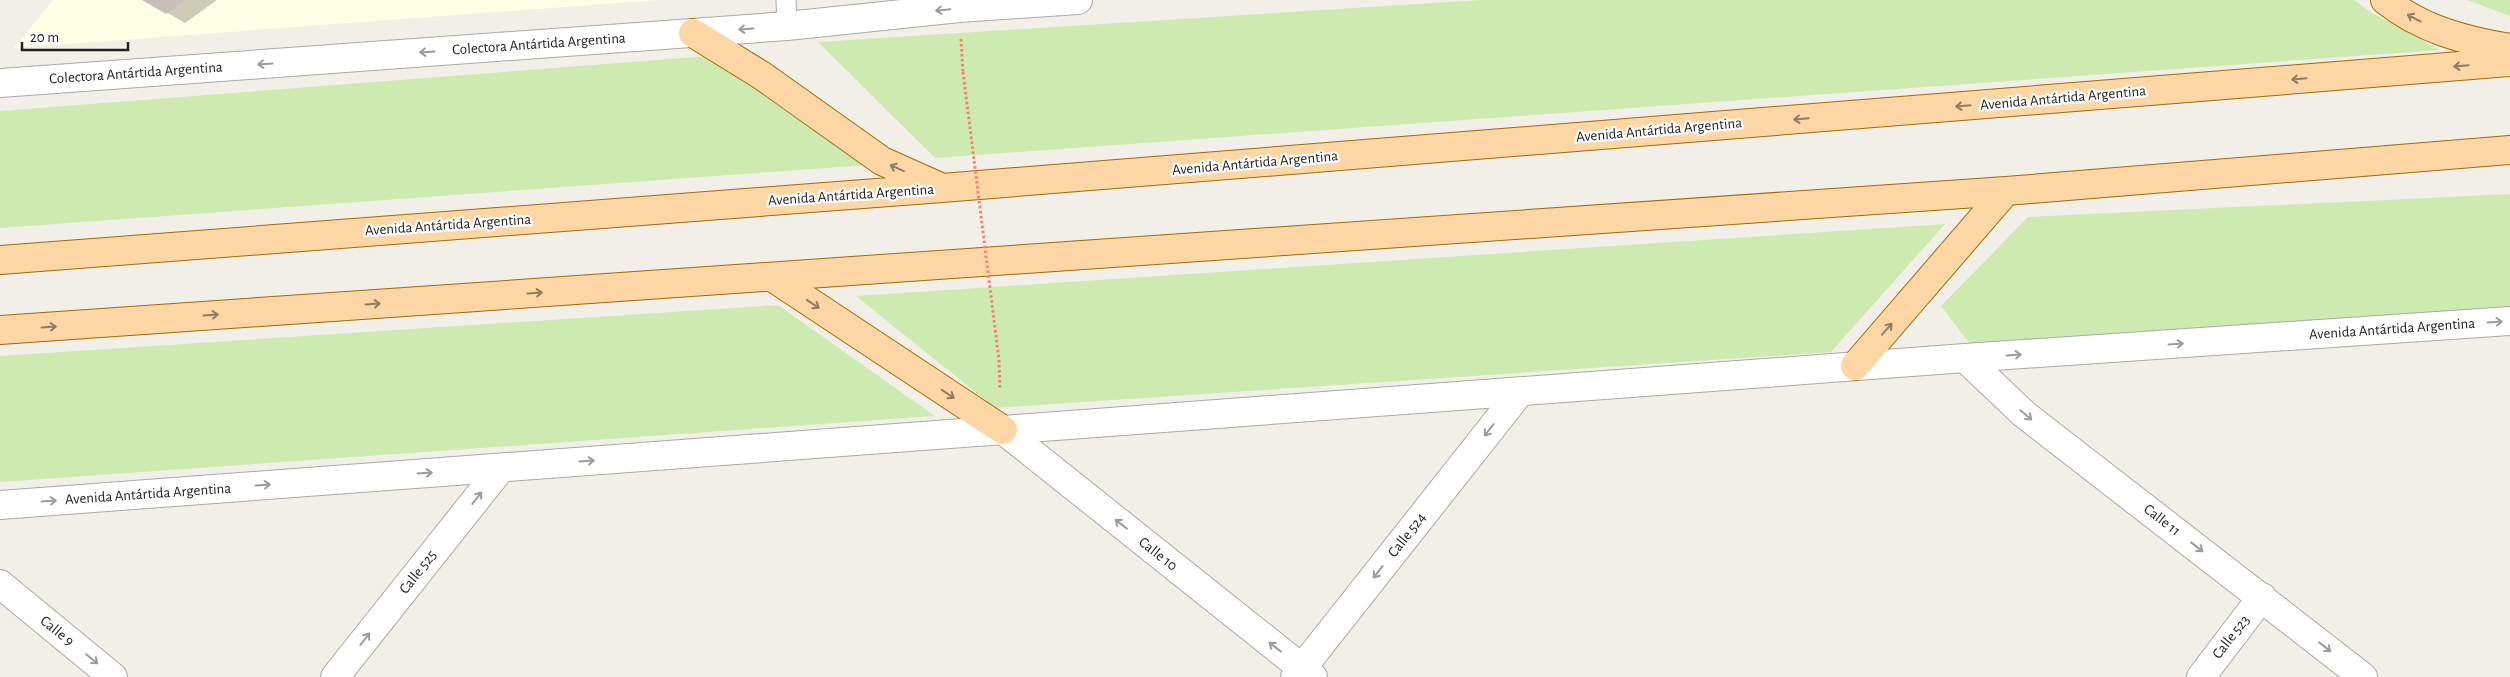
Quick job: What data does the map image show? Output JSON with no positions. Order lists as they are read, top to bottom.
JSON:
{
  "streets": {
    "main road": ["Avenida Antártida Argentina"],
    "street": [
      "Colectora Antártida Argentina",
      "Calle 11",
      "Calle 524",
      "Calle 10",
      "Calle 525",
      "Calle 9",
      "Calle 523"
    ]
  },
  "crossings": [
    ["Avenida Antártida Argentina", "Calle 11"],
    ["Avenida Antártida Argentina", "Calle 524"],
    ["Avenida Antártida Argentina", "Calle 10"],
    ["Avenida Antártida Argentina", "Calle 525"],
    ["Calle 11", "Calle 523"],
    ["Calle 524", "Calle 10"]
  ],
  "one_way": [
    "Colectora Antártida Argentina",
    "Calle 11",
    "Calle 524",
    "Calle 10",
    "Calle 525",
    "Calle 9"
  ],
  "scale_bar": "20 m"
}
